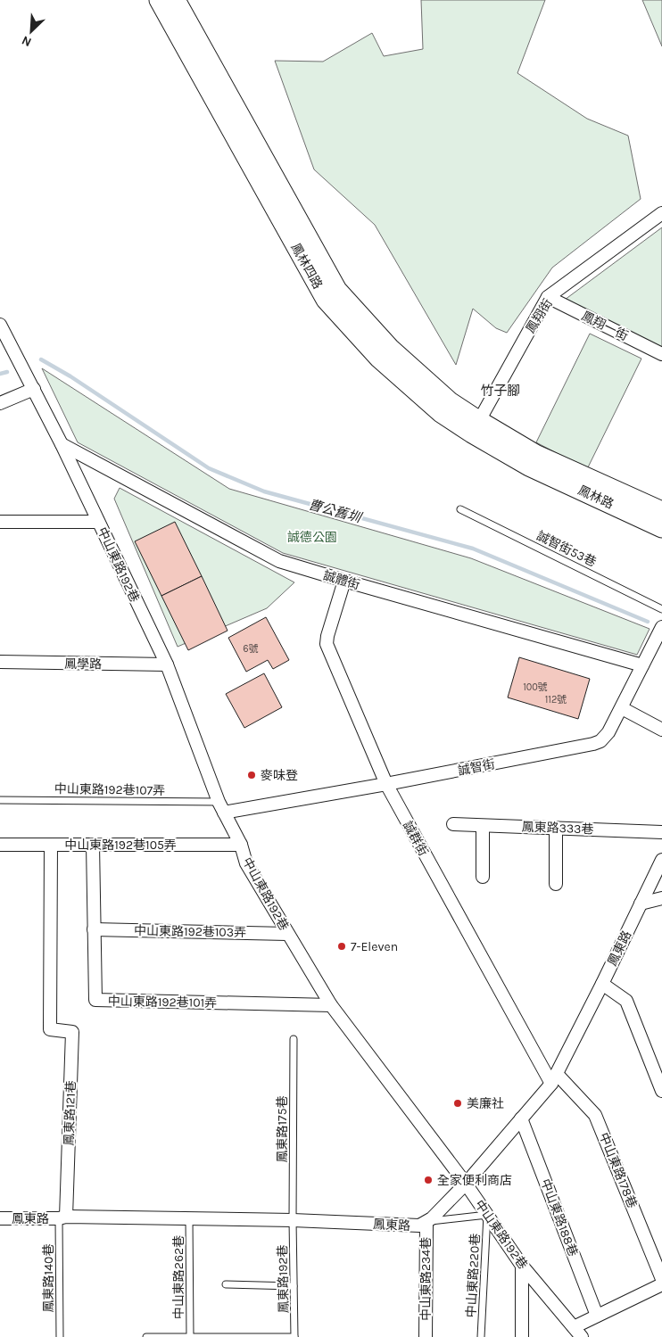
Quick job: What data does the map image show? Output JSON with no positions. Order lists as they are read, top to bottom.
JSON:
{
  "streets": {
    "main road": ["鳳林四路", "鳳林路"],
    "street": [
      "鳳翔街",
      "鳳翔一街",
      "中山東路192巷",
      "誠體街",
      "鳳學路",
      "誠智街",
      "鳳東路333巷",
      "誠群街",
      "中山東路192巷105弄",
      "中山東路192巷103弄",
      "鳳東路",
      "中山東路192巷101弄",
      "鳳東路121巷",
      "中山東路178巷",
      "中山東路188巷",
      "中山東路234巷"
    ],
    "lane": [
      "誠智街53巷",
      "中山東路192巷107弄",
      "鳳東路175巷",
      "中山東路220巷",
      "中山東路262巷",
      "鳳東路140巷",
      "鳳東路192巷"
    ]
  },
  "crossings": [
    ["鳳林四路", "鳳翔街"],
    ["鳳林四路", "鳳林路"],
    ["鳳翔街", "鳳翔一街"],
    ["中山東路192巷", "誠體街"],
    ["中山東路192巷", "鳳學路"],
    ["中山東路192巷", "誠智街"],
    ["中山東路192巷", "中山東路192巷107弄"],
    ["中山東路192巷", "中山東路192巷105弄"],
    ["中山東路192巷", "中山東路192巷103弄"],
    ["中山東路192巷", "鳳東路"],
    ["中山東路192巷", "中山東路192巷101弄"],
    ["中山東路192巷", "中山東路220巷"],
    ["誠體街", "誠智街"],
    ["誠體街", "誠群街"],
    ["誠智街", "中山東路192巷107弄"],
    ["誠智街", "誠群街"],
    ["誠群街", "鳳東路"],
    ["誠群街", "中山東路178巷"],
    ["中山東路192巷105弄", "中山東路192巷101弄"],
    ["中山東路192巷105弄", "鳳東路121巷"],
    ["中山東路192巷103弄", "中山東路192巷101弄"],
    ["鳳東路", "鳳東路121巷"],
    ["鳳東路", "鳳東路175巷"],
    ["鳳東路", "中山東路178巷"],
    ["鳳東路", "中山東路188巷"],
    ["鳳東路", "中山東路262巷"],
    ["鳳東路", "鳳東路140巷"],
    ["鳳東路", "鳳東路192巷"],
    ["鳳東路", "中山東路234巷"],
    ["鳳東路121巷", "鳳東路140巷"],
    ["鳳東路175巷", "鳳東路192巷"]
  ],
  "districts": ["竹子腳"],
  "water": ["曹公舊圳"],
  "parks": ["誠德公園"],
  "places": [
    "麥味登",
    "7-Eleven",
    "美廉社",
    "全家便利商店"
  ],
  "house_numbers": ["6號", "100號", "112號"],
  "north": "bottom left"
}
